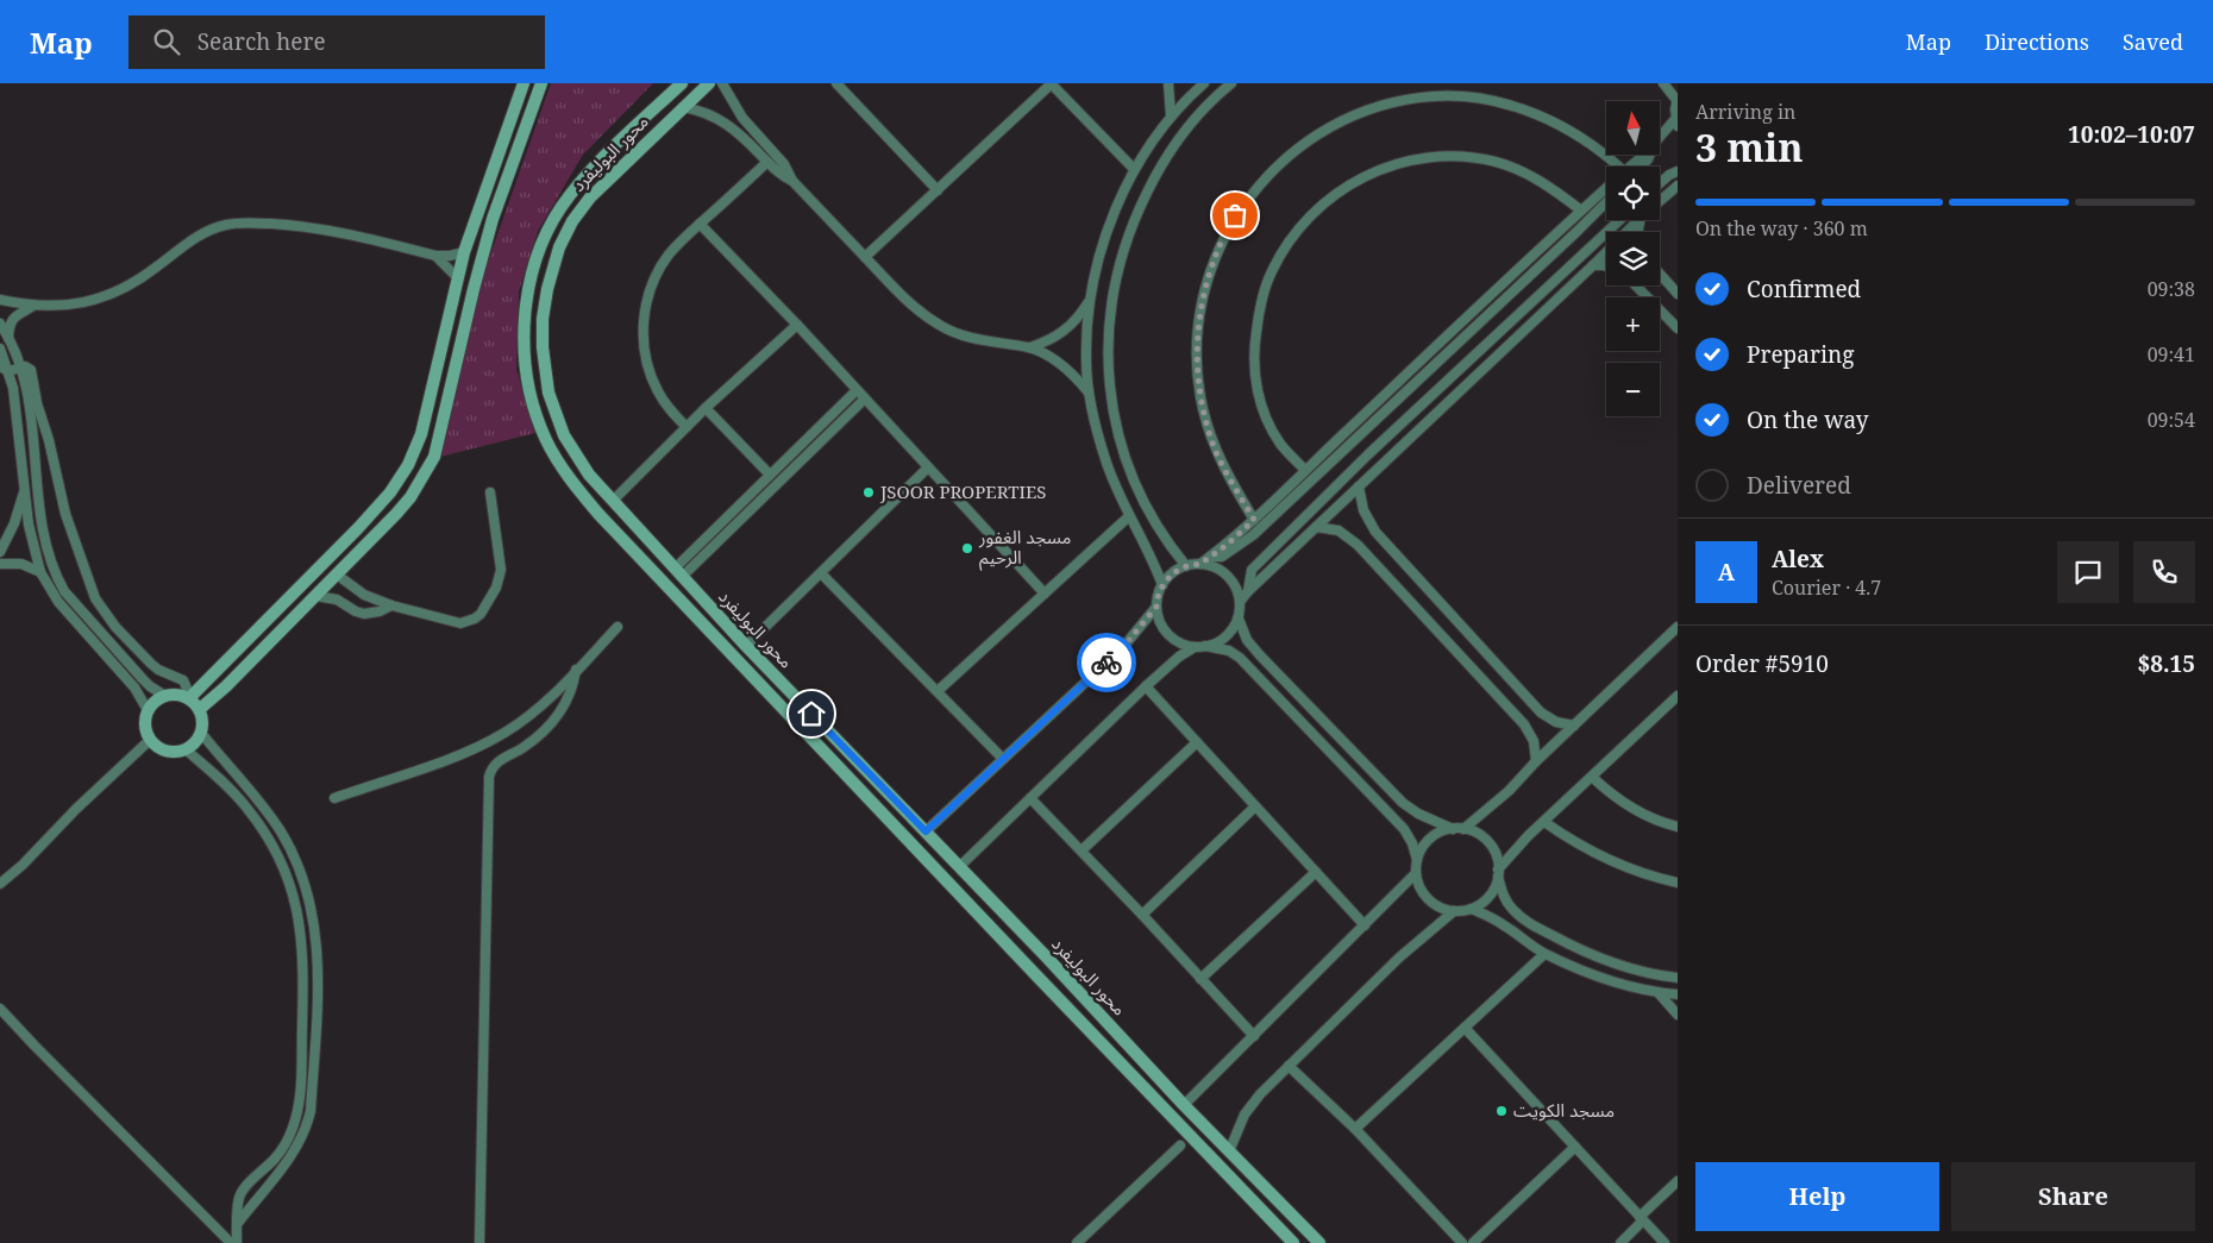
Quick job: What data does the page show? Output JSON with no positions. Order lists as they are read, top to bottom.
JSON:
{
  "streets": {
    "street": ["محور البوليفرد"]
  },
  "places": ["JSOOR PROPERTIES", "مسجد الغفور الرحيم", "مسجد الكويت"],
  "north": "top",
  "page": {
    "header": "Map",
    "search": "Search here",
    "nav": ["Map", "Directions", "Saved"],
    "heading": ["3 min", "Arriving in", "10:02–10:07"],
    "panel": [
      "Alex",
      "Courier · 4.7",
      "Order #5910",
      "$8.15"
    ],
    "map_buttons": ["+", "−"],
    "bar": "On the way · 360 m",
    "list": [
      ["Confirmed", "09:38"],
      ["Preparing", "09:41"],
      ["On the way", "09:54"],
      "Delivered"
    ],
    "round": "A",
    "buttons": ["Help", "Share"]
  }
}
